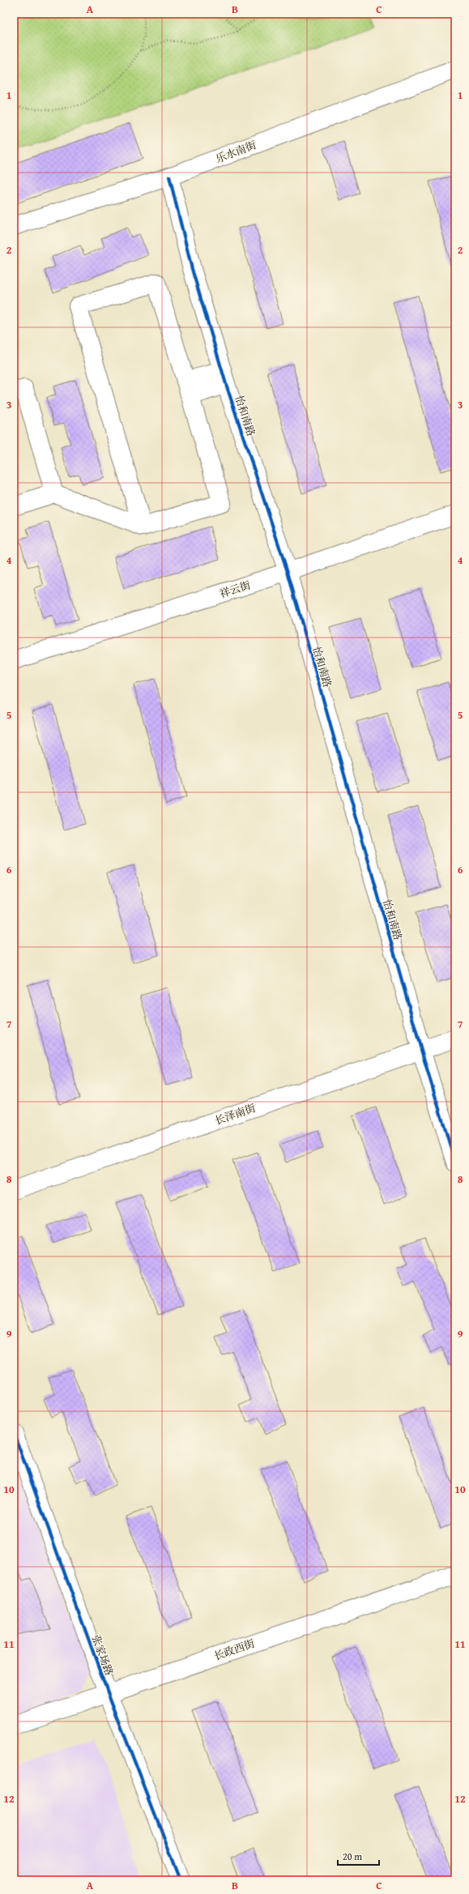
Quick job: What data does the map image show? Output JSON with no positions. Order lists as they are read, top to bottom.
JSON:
{
  "streets": {
    "street": [
      "乐水南街",
      "怡和南路",
      "祥云街",
      "长泽南街",
      "长政西街",
      "张家场路"
    ]
  },
  "crossings": [
    ["乐水南街", "怡和南路"],
    ["怡和南路", "祥云街"],
    ["怡和南路", "长泽南街"],
    ["长政西街", "张家场路"]
  ],
  "scale_bar": "20 m",
  "grid": {
    "columns": ["A", "B", "C"],
    "rows": [
      "1",
      "2",
      "3",
      "4",
      "5",
      "6",
      "7",
      "8",
      "9",
      "10",
      "11",
      "12"
    ]
  }
}
